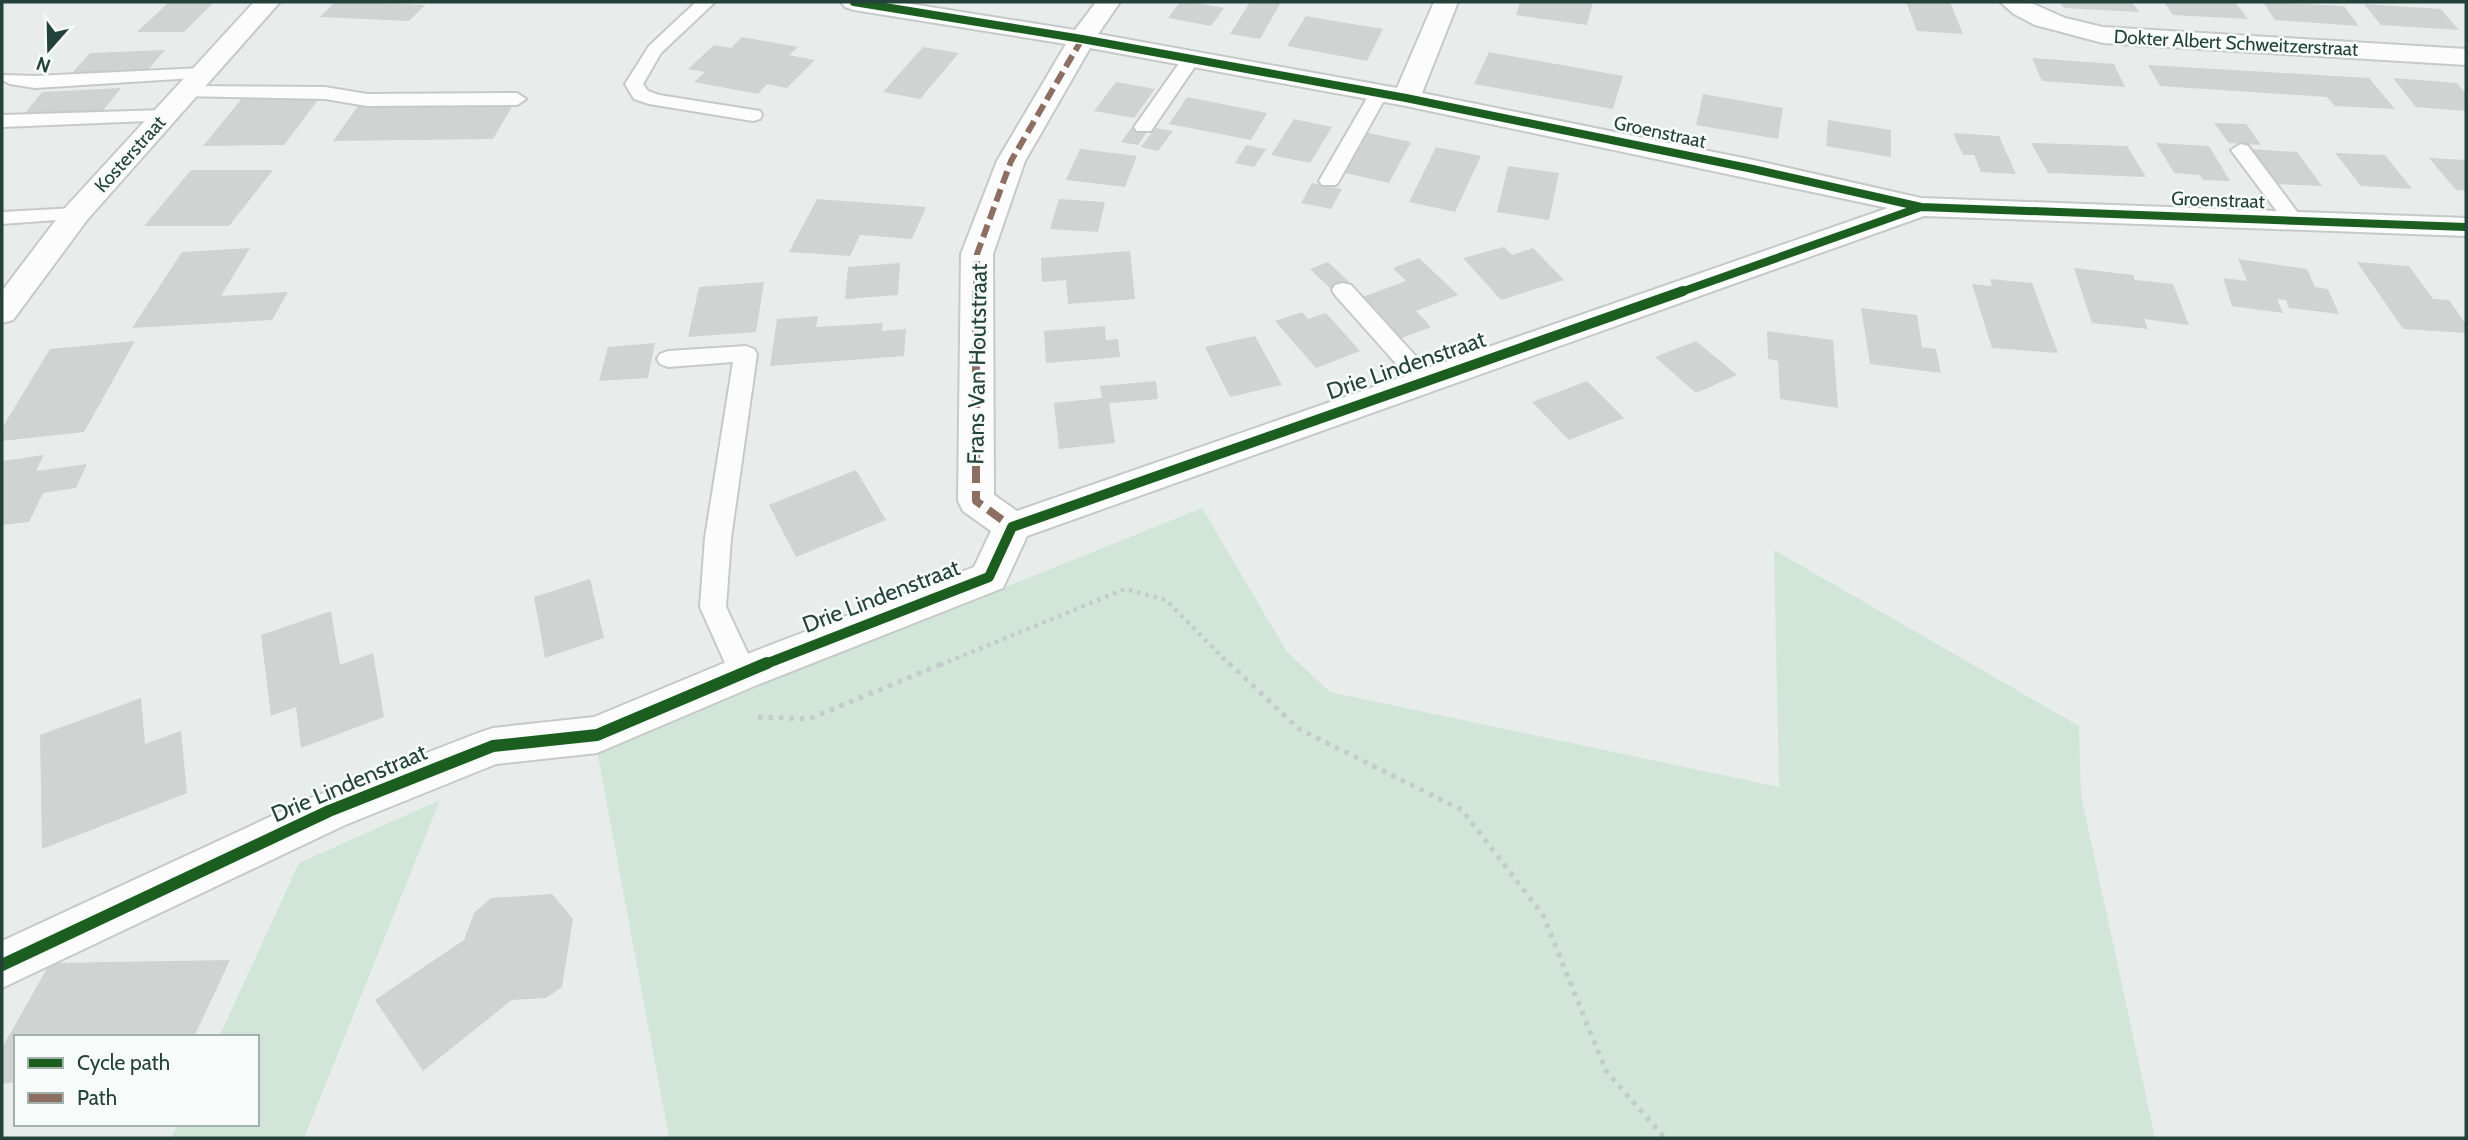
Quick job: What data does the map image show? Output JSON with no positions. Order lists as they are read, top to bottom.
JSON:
{
  "streets": {
    "street": [
      "Dokter Albert Schweitzerstraat",
      "Groenstraat",
      "Kosterstraat",
      "Frans Van Houtstraat",
      "Drie Lindenstraat"
    ]
  },
  "crossings": [
    ["Groenstraat", "Frans Van Houtstraat"],
    ["Groenstraat", "Drie Lindenstraat"],
    ["Frans Van Houtstraat", "Drie Lindenstraat"]
  ],
  "legend": ["Cycle path", "Path"],
  "north": "bottom"
}
